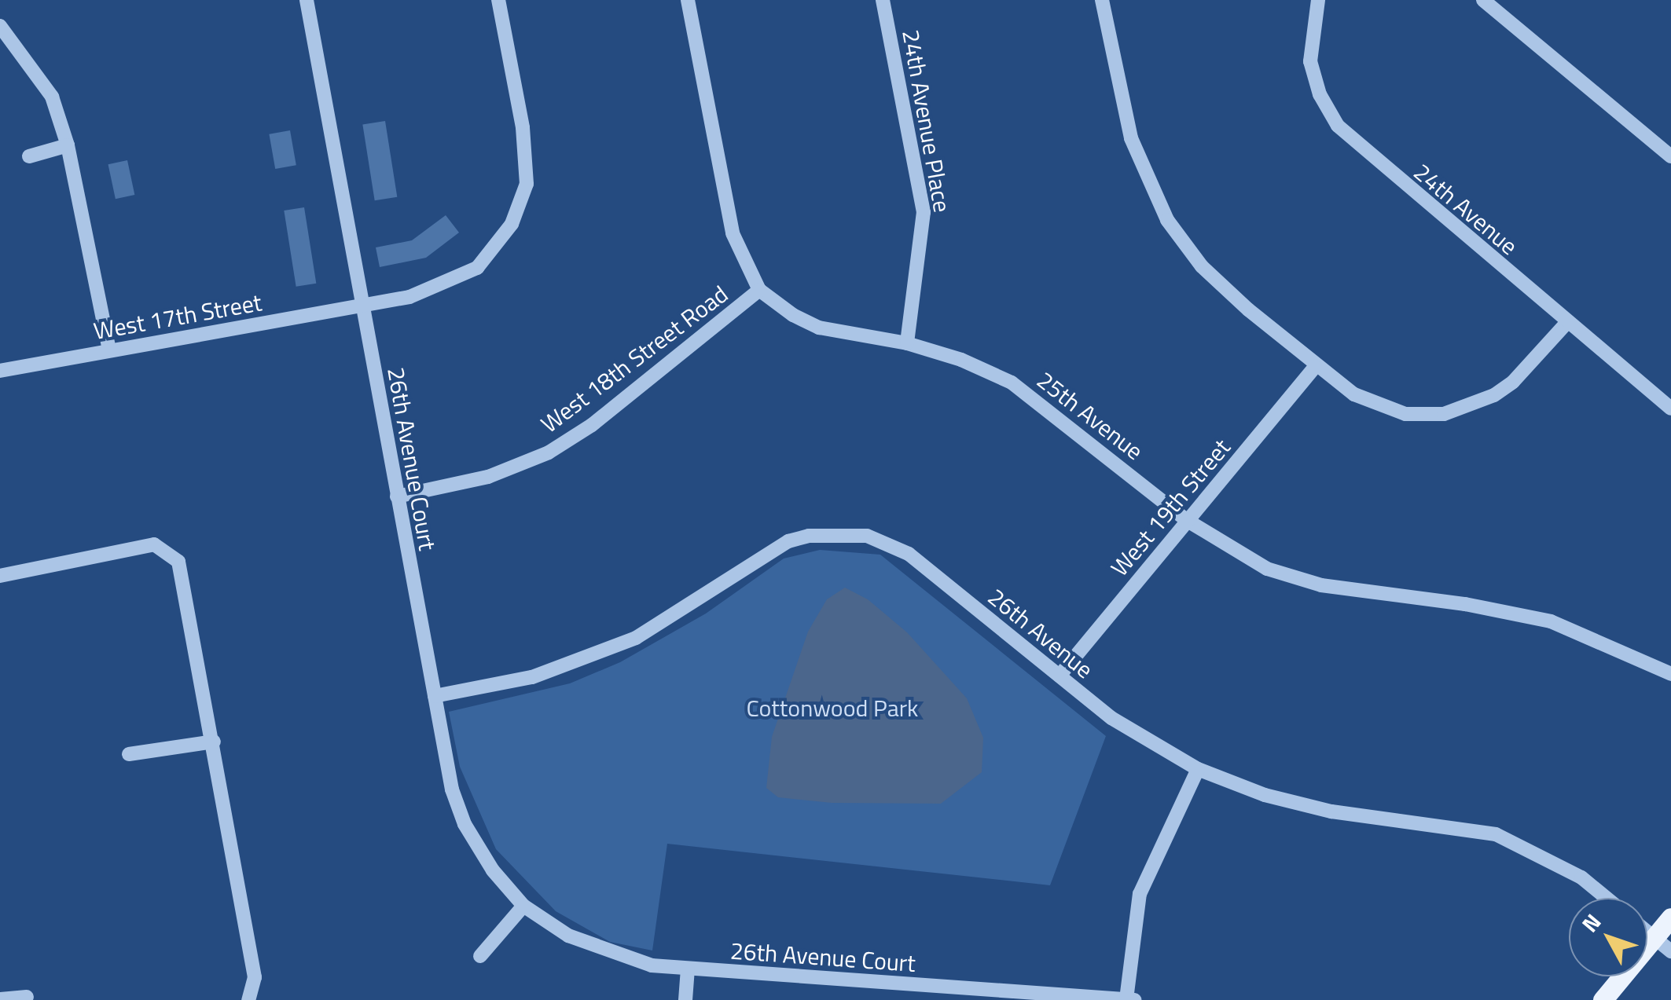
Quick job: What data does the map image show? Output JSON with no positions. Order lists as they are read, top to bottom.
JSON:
{
  "streets": {
    "street": [
      "24th Avenue Place",
      "24th Avenue",
      "West 17th Street",
      "West 18th Street Road",
      "25th Avenue",
      "26th Avenue Court",
      "West 19th Street",
      "26th Avenue"
    ]
  },
  "crossings": [
    ["24th Avenue Place", "25th Avenue"],
    ["West 17th Street", "26th Avenue Court"],
    ["West 18th Street Road", "25th Avenue"],
    ["West 18th Street Road", "26th Avenue Court"],
    ["25th Avenue", "West 19th Street"],
    ["26th Avenue Court", "26th Avenue"],
    ["West 19th Street", "26th Avenue"]
  ],
  "parks": ["Cottonwood Park"],
  "north": "top left"
}
